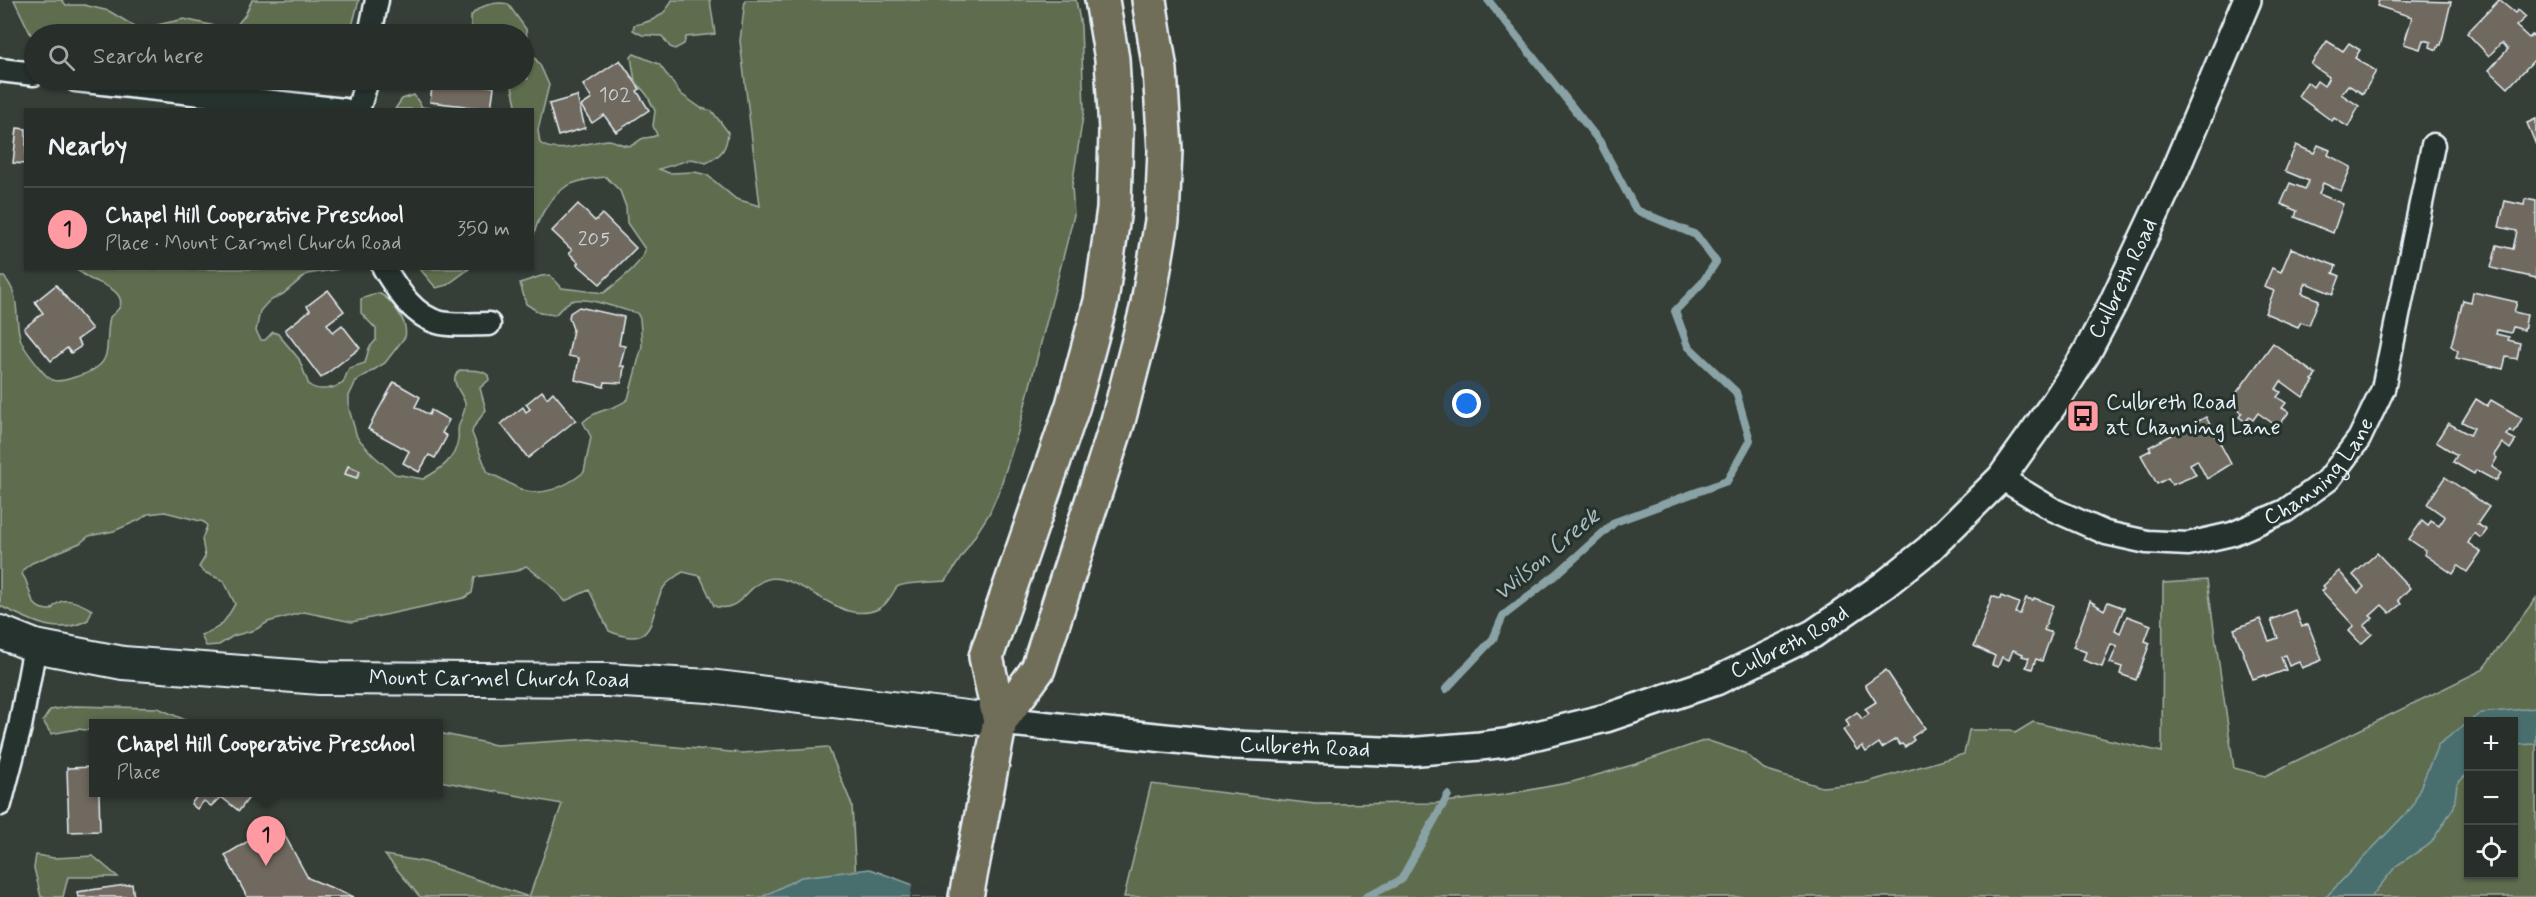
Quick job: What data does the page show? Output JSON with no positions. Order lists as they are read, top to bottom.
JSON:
{
  "streets": {
    "main road": ["Mount Carmel Church Road"],
    "street": ["Culbreth Road", "Channing Lane"]
  },
  "crossings": [
    ["Culbreth Road", "Channing Lane"],
    ["Culbreth Road", "Mount Carmel Church Road"]
  ],
  "water": ["Wilson Creek"],
  "places": {
    "bus stop": ["Culbreth Road at Channing Lane"]
  },
  "house_numbers": ["102", "205"],
  "page": {
    "search": "Search here",
    "heading": "Nearby",
    "list": [
      {
        "mark": "1",
        "name": "Chapel Hill Cooperative Preschool",
        "note": "Place · Mount Carmel Church Road",
        "value": "350 m"
      }
    ],
    "map_buttons": ["+", "−"],
    "popup": ["Chapel Hill Cooperative Preschool", "Place"],
    "pins": "1"
  }
}
